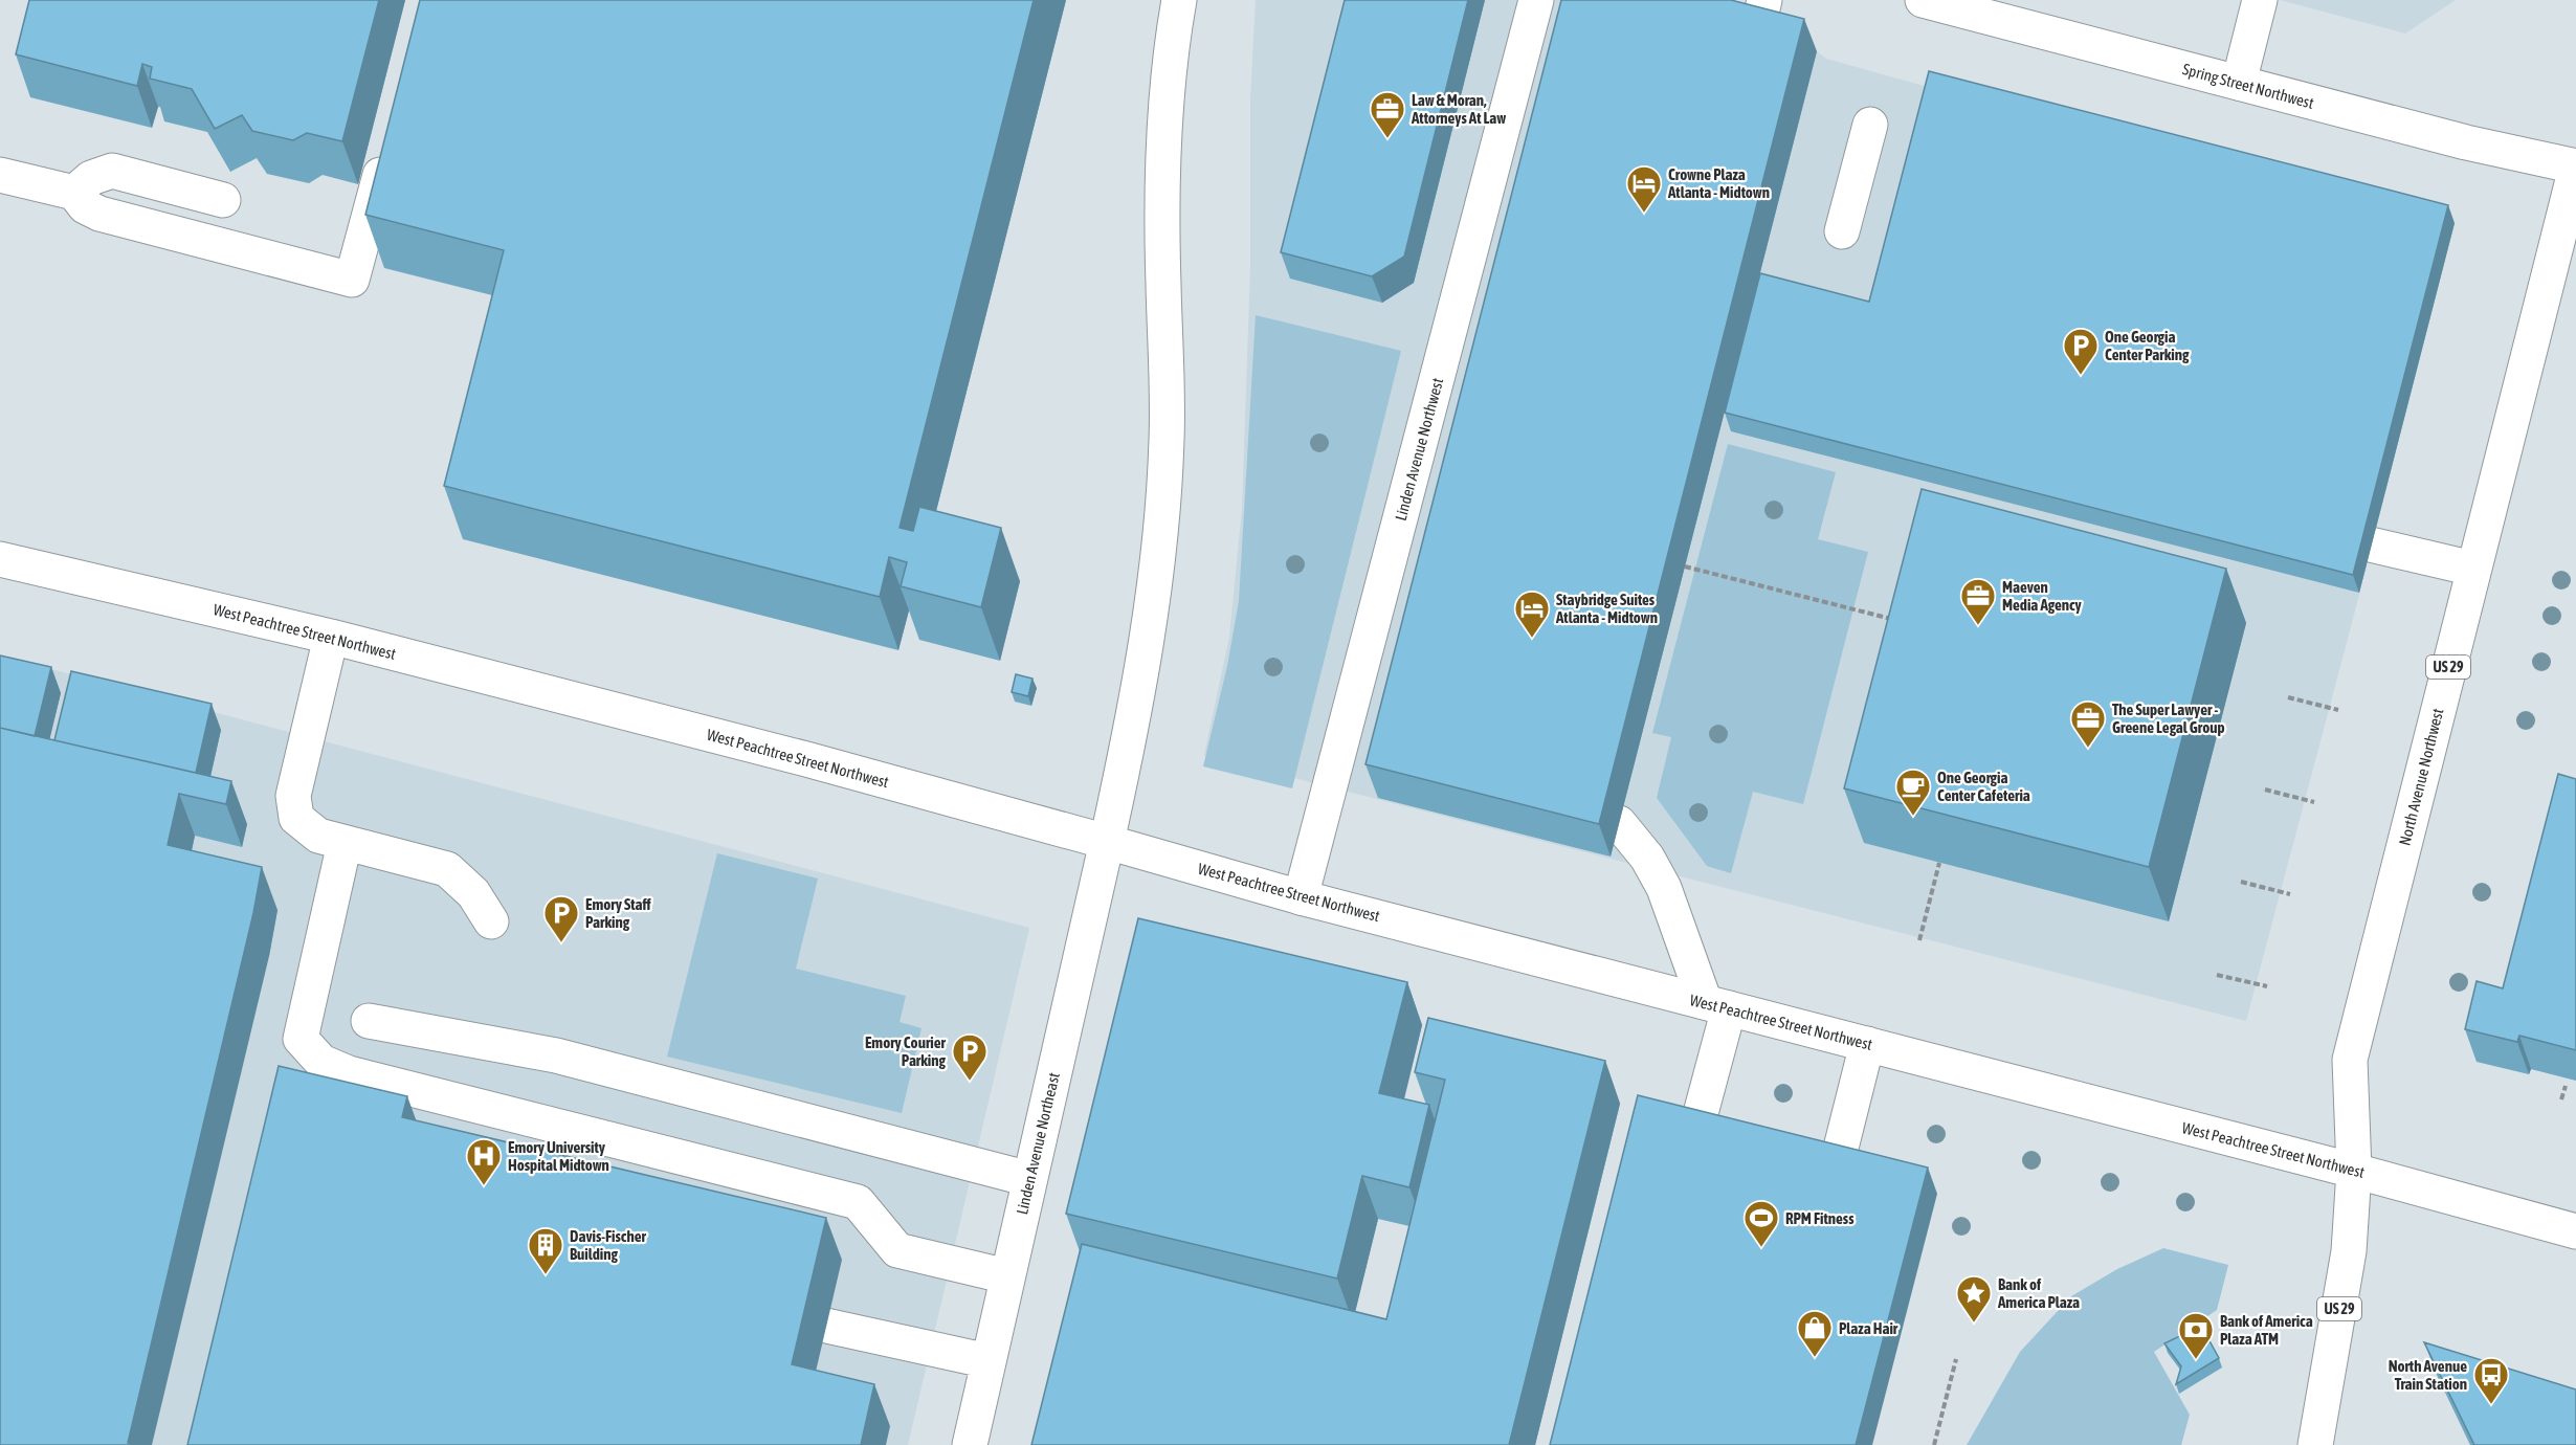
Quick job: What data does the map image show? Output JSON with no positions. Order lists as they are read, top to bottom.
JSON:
{
  "streets": {
    "main road": [
      "Spring Street Northwest",
      "Linden Avenue Northwest",
      "West Peachtree Street Northwest",
      "US 29",
      "North Avenue Northwest",
      "Linden Avenue Northeast"
    ]
  },
  "crossings": [
    ["Spring Street Northwest", "North Avenue Northwest"],
    ["Linden Avenue Northwest", "West Peachtree Street Northwest"],
    ["West Peachtree Street Northwest", "US 29"],
    ["West Peachtree Street Northwest", "North Avenue Northwest"],
    ["West Peachtree Street Northwest", "Linden Avenue Northeast"],
    ["US 29", "North Avenue Northwest"]
  ],
  "places": {
    "office": ["Law & Moran, Attorneys At Law", "Maeven Media Agency", "The Super Lawyer - Greene Legal Group"],
    "hotel": ["Crowne Plaza Atlanta - Midtown", "Staybridge Suites Atlanta - Midtown"],
    "parking": ["One Georgia Center Parking", "Emory Staff Parking", "Emory Courier Parking"],
    "cafe": ["One Georgia Center Cafeteria"],
    "hospital": ["Emory University Hospital Midtown"],
    "sports": ["RPM Fitness"],
    "building": ["Davis-Fischer Building"],
    "place": ["Bank of America Plaza"],
    "shop": ["Plaza Hair"],
    "bank": ["Bank of America Plaza ATM"],
    "bus stop": ["North Avenue Train Station"]
  }
}
